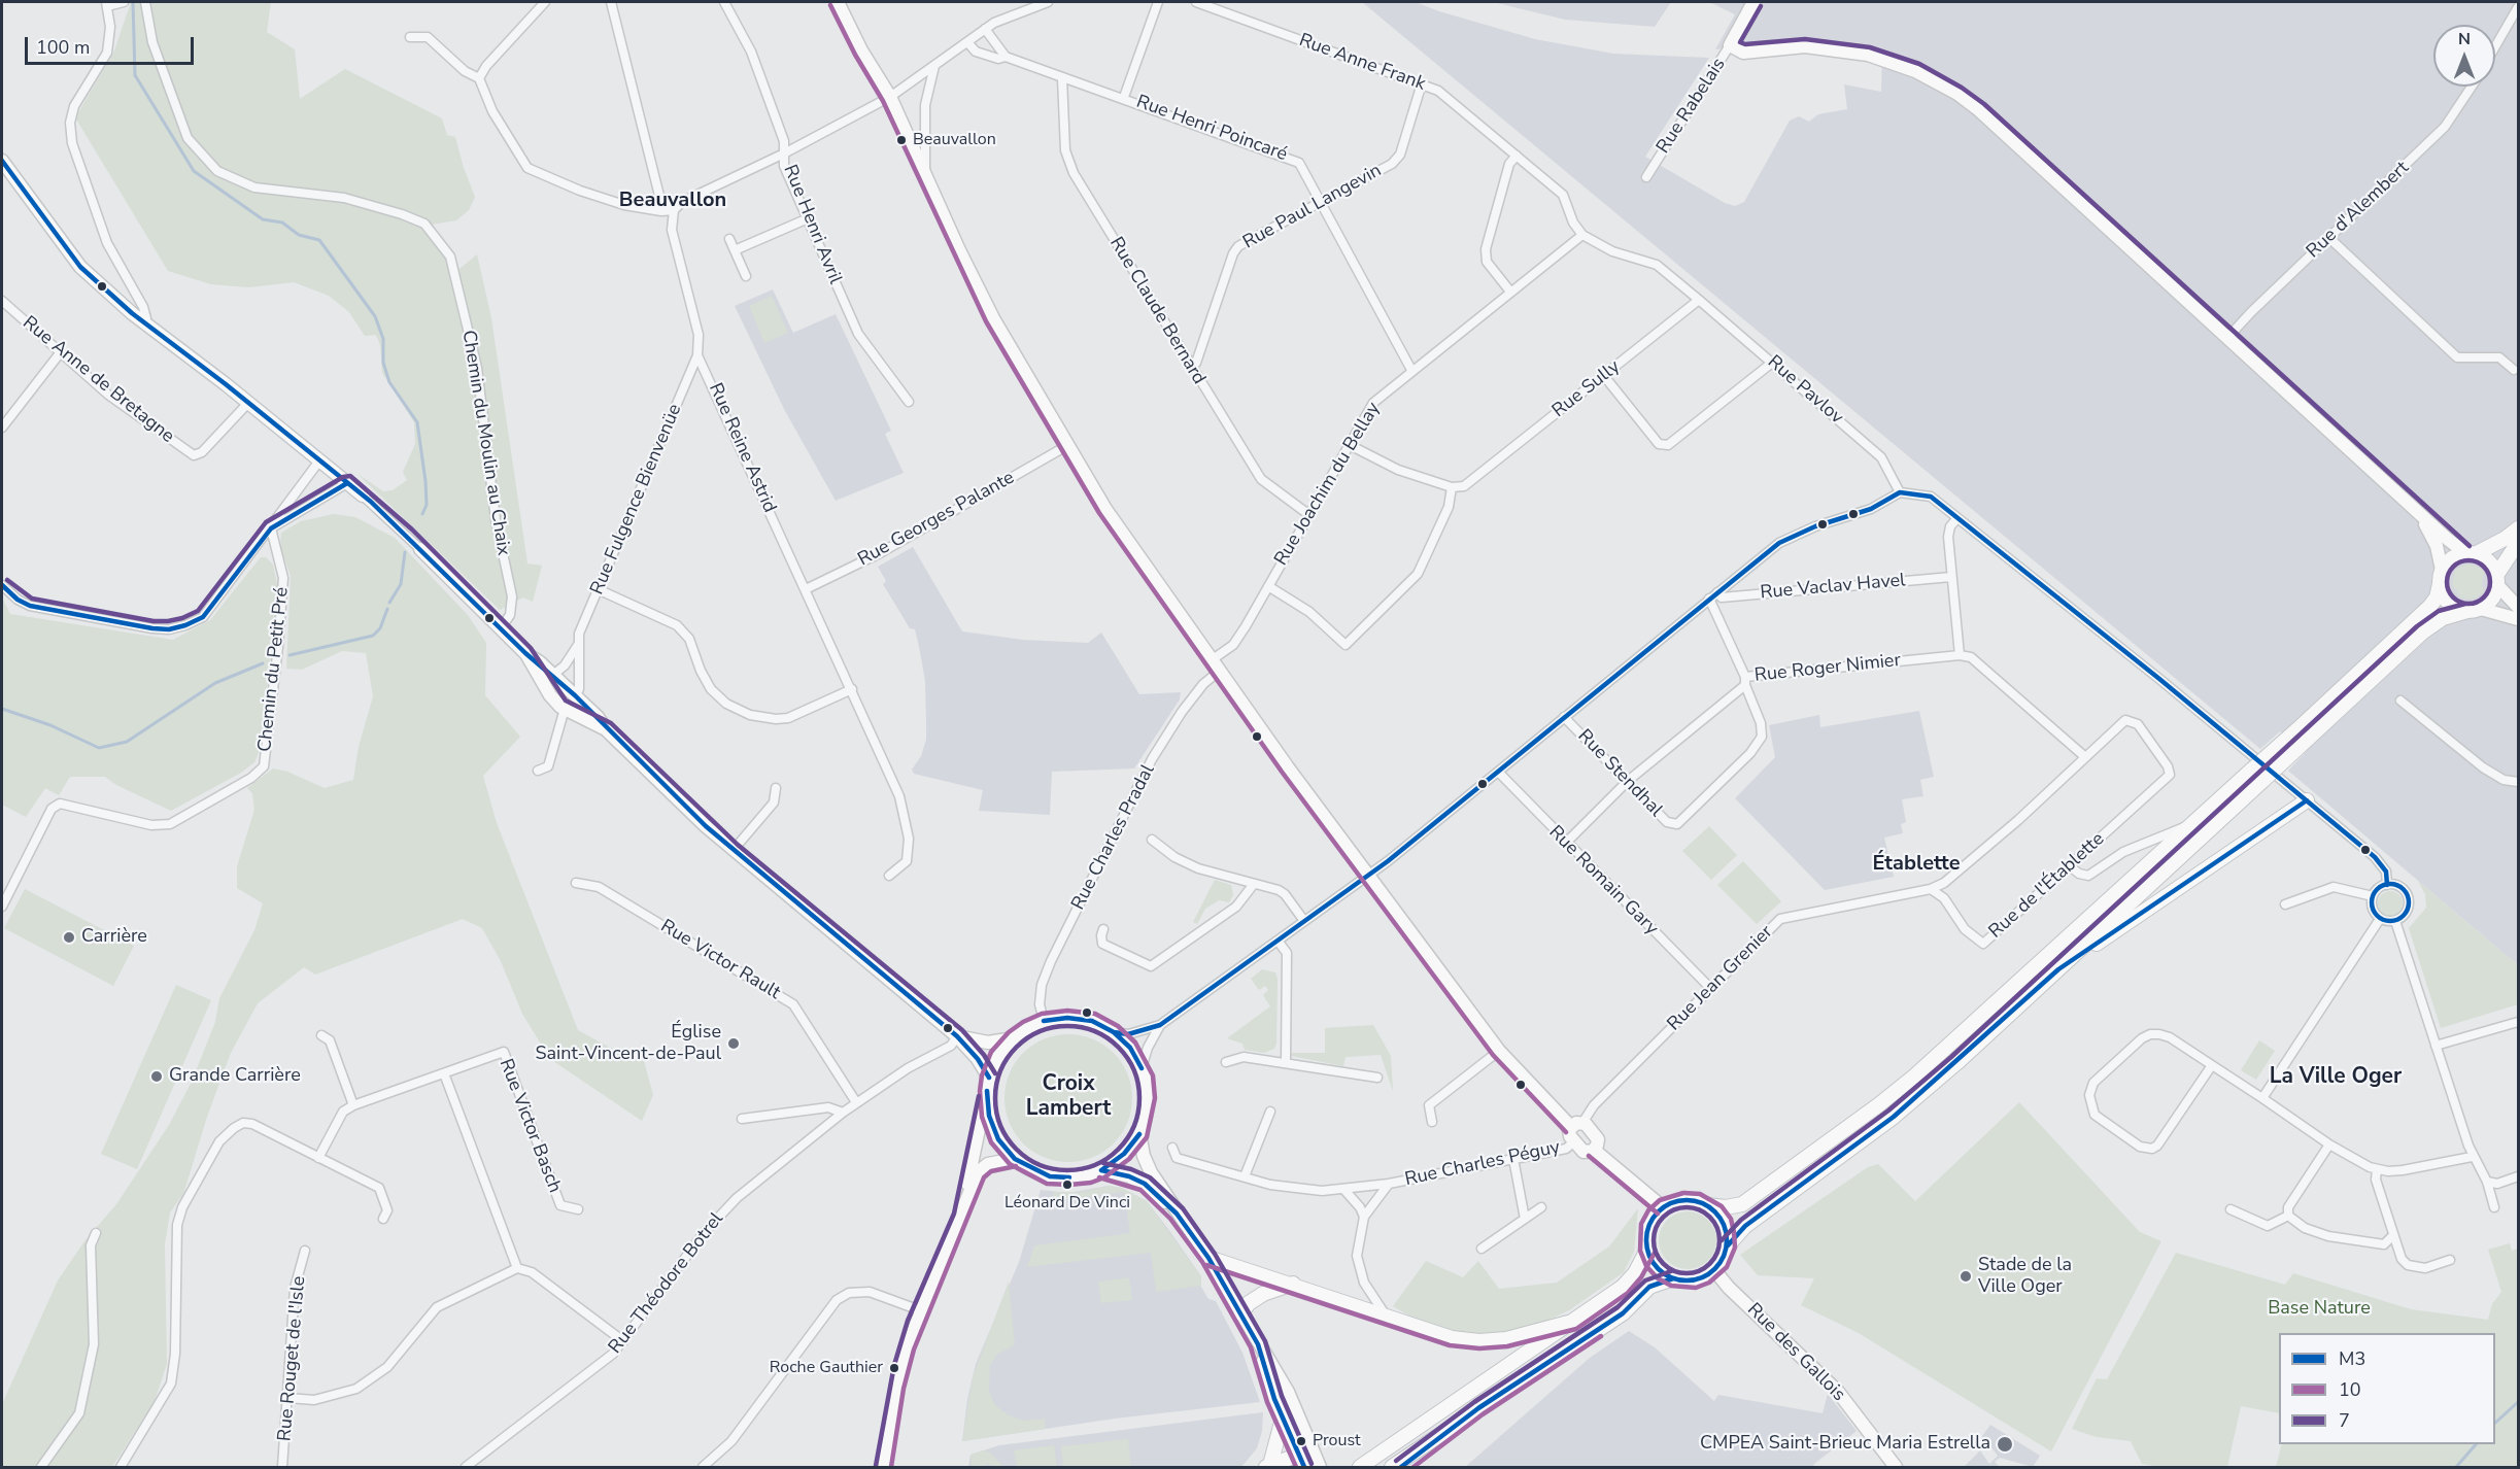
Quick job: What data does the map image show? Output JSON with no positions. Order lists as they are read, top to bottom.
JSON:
{
  "streets": {
    "main road": ["Rue Rabelais", "Rue des Gallois"],
    "street": [
      "Rue Anne Frank",
      "Rue Henri Poincaré",
      "Rue Paul Langevin",
      "Rue d'Alembert",
      "Rue Henri Avril",
      "Rue Claude Bernard",
      "Rue Anne de Bretagne",
      "Rue Sully",
      "Rue Pavlov",
      "Chemin du Moulin au Chaix",
      "Rue Reine Astrid",
      "Rue Joachim du Bellay",
      "Rue Fulgence Bienvenüe",
      "Rue Georges Palante",
      "Rue Vaclav Havel",
      "Rue Roger Nimier",
      "Chemin du Petit Pré",
      "Rue Stendhal",
      "Rue Charles Pradal",
      "Rue Romain Gary",
      "Rue de l'Établette",
      "Rue Victor Rault",
      "Rue Jean Grenier",
      "Rue Victor Basch",
      "Rue Charles Péguy",
      "Rue Théodore Botrel",
      "Rue Rouget de l'Isle"
    ]
  },
  "crossings": [
    ["Rue Anne Frank", "Rue Paul Langevin"],
    ["Rue Anne Frank", "Rue Joachim du Bellay"],
    ["Rue Henri Poincaré", "Rue Paul Langevin"],
    ["Rue Henri Poincaré", "Rue Claude Bernard"],
    ["Rue Henri Poincaré", "Rue Joachim du Bellay"],
    ["Rue Paul Langevin", "Rue Claude Bernard"],
    ["Rue Claude Bernard", "Rue Joachim du Bellay"],
    ["Rue Sully", "Rue Pavlov"],
    ["Rue Reine Astrid", "Rue Fulgence Bienvenüe"],
    ["Rue Reine Astrid", "Rue Georges Palante"],
    ["Rue Joachim du Bellay", "Rue Charles Pradal"],
    ["Rue Roger Nimier", "Rue Stendhal"],
    ["Rue Romain Gary", "Rue Jean Grenier"],
    ["Rue de l'Établette", "Rue Jean Grenier"],
    ["Rue Victor Rault", "Rue Théodore Botrel"]
  ],
  "districts": [
    "Beauvallon",
    "Établette",
    "La Ville Oger",
    "Croix Lambert"
  ],
  "parks": ["Base Nature"],
  "places": [
    "Beauvallon",
    "Carrière",
    "Église Saint-Vincent-de-Paul",
    "Grande Carrière",
    "Léonard De Vinci",
    "Stade de la Ville Oger",
    "Roche Gauthier",
    "Proust",
    "CMPEA Saint-Brieuc Maria Estrella"
  ],
  "lines": ["transit line 10", "transit line 7", "transit line M3"],
  "legend": ["M3", "10", "7"],
  "scale_bar": "100 m",
  "north": "top"
}
